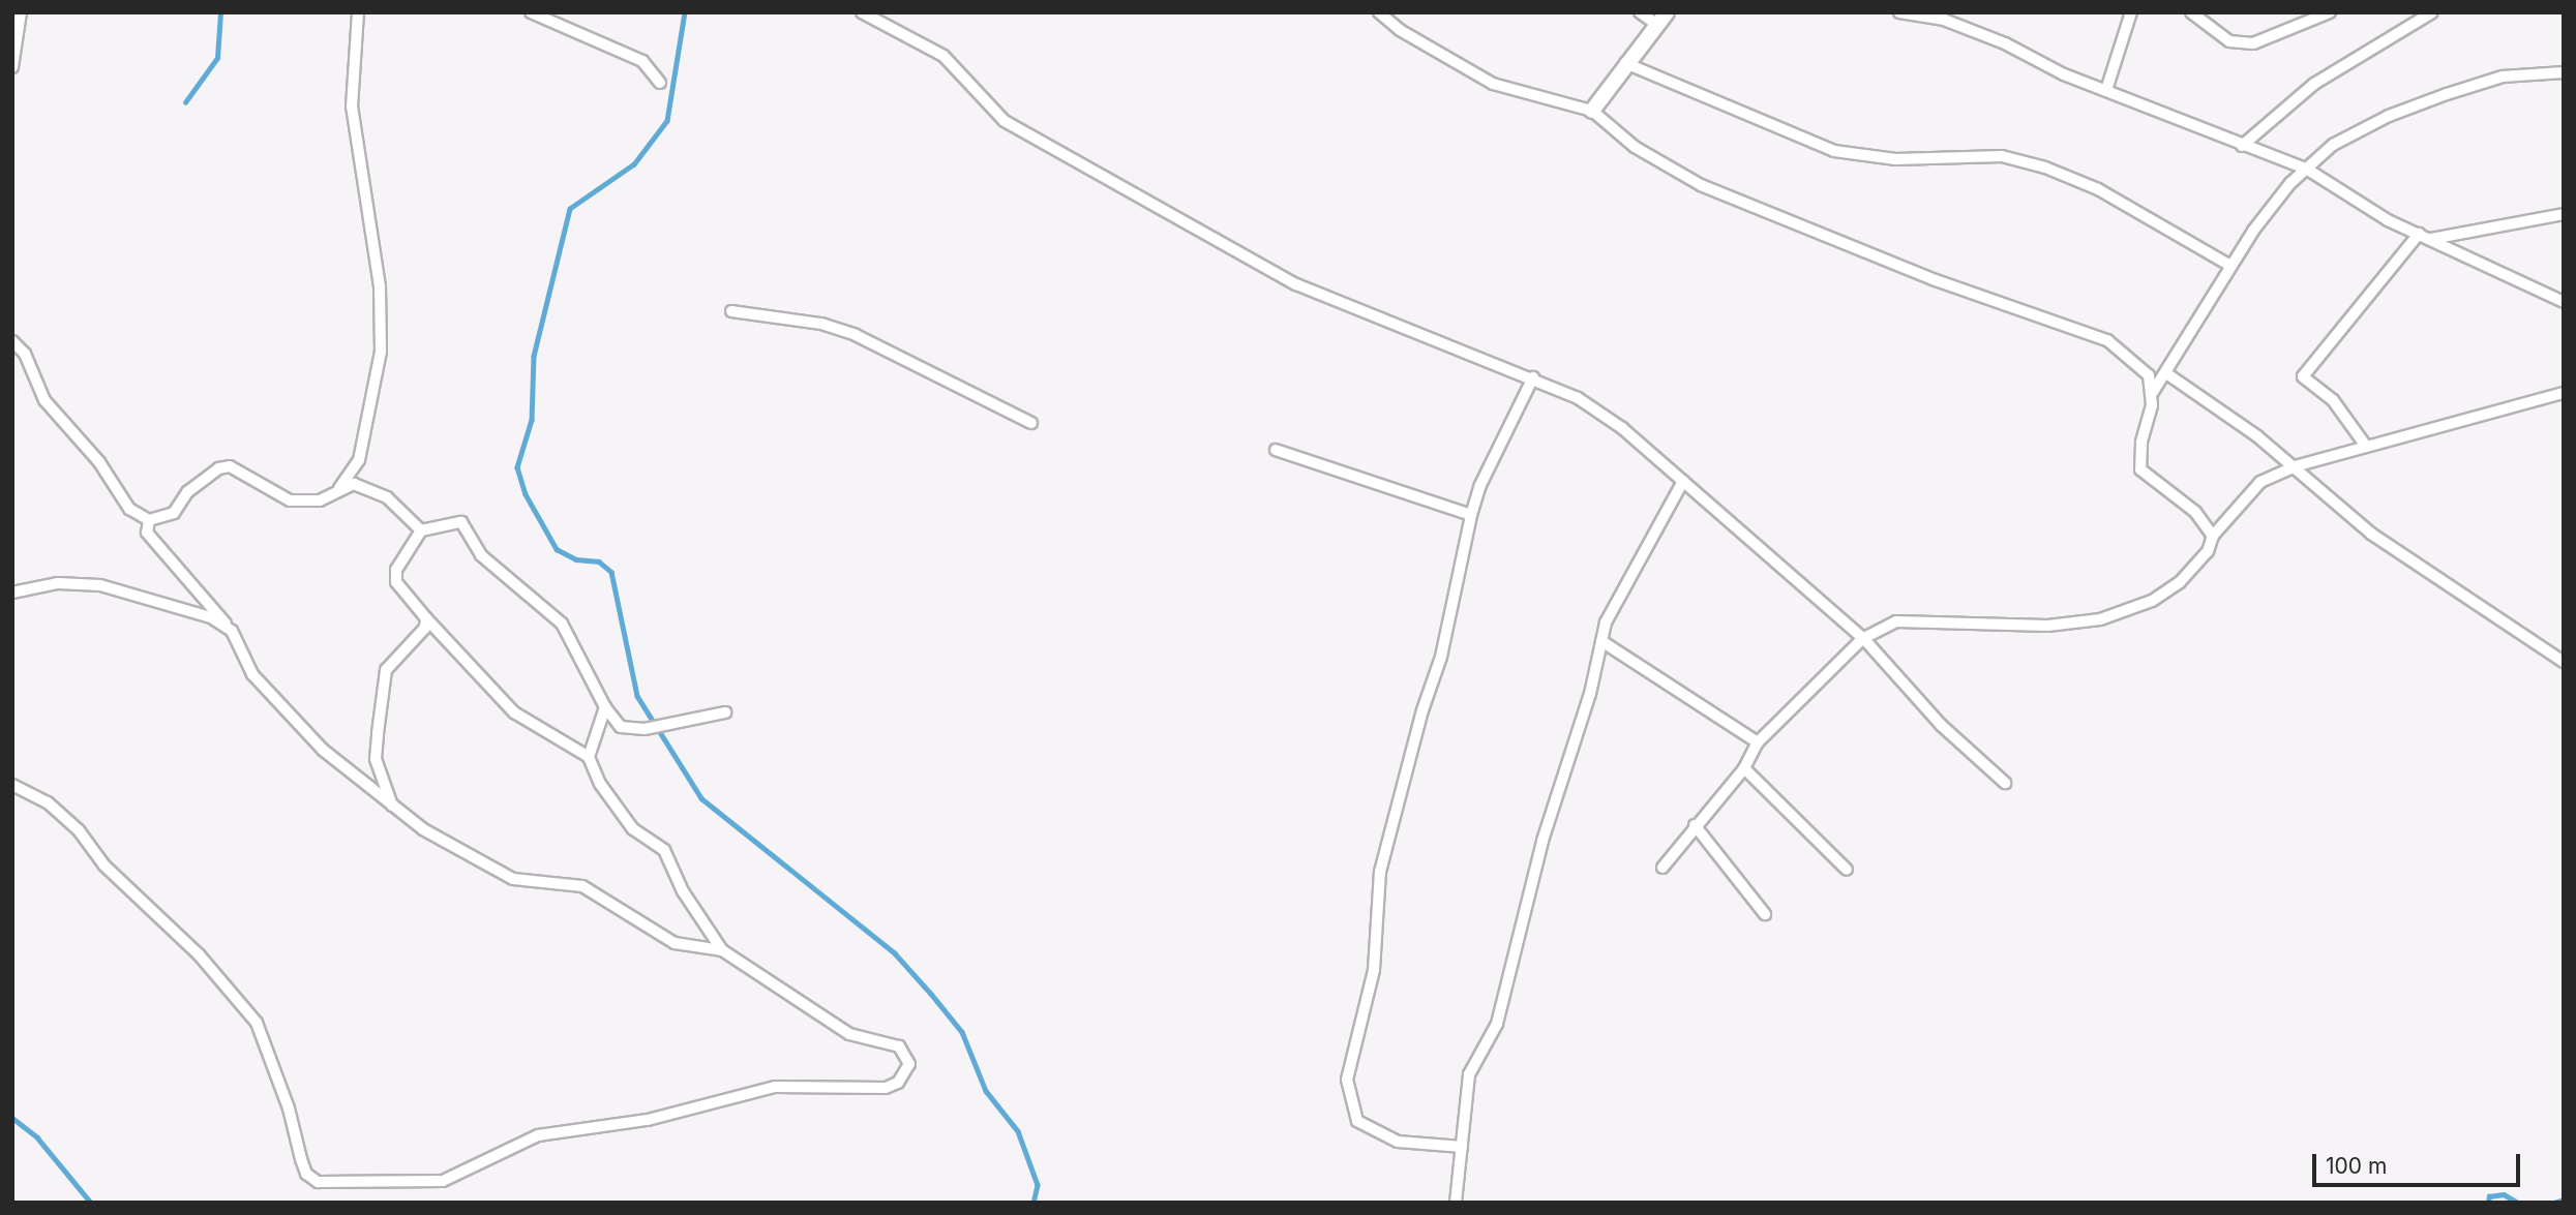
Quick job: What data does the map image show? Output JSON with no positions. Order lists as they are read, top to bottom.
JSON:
{
  "scale_bar": "100 m"
}
